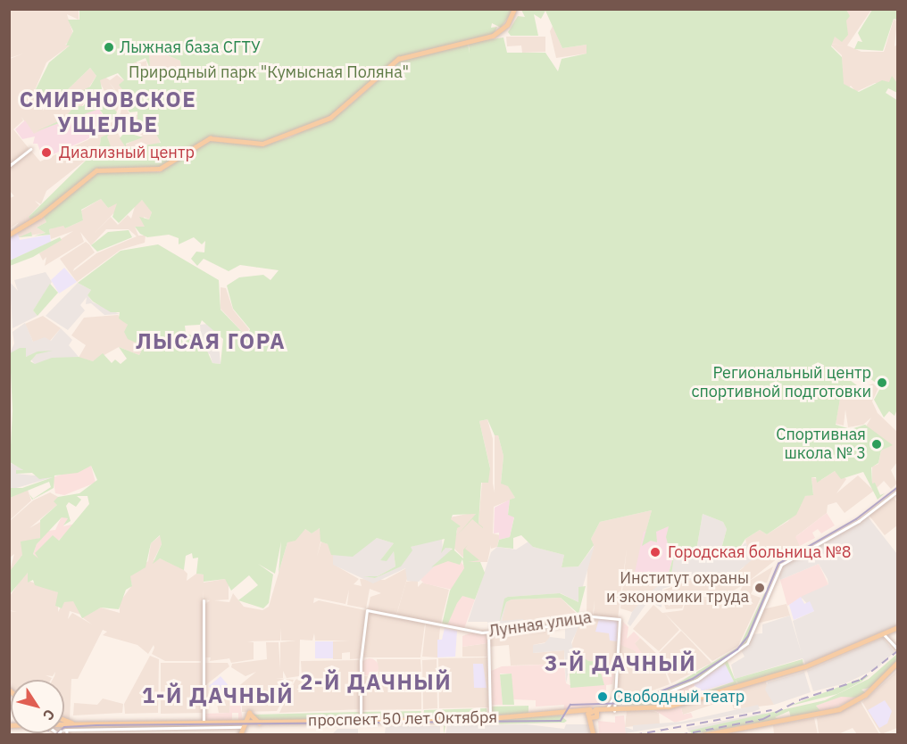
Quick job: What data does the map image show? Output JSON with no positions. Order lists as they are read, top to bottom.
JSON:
{
  "streets": {
    "main road": ["проспект 50 лет Октября"],
    "street": ["Лунная улица"]
  },
  "crossings": [
    ["Лунная улица", "проспект 50 лет Октября"]
  ],
  "districts": [
    "СМИРНОВСКОЕ УЩЕЛЬЕ",
    "ЛЫСАЯ ГОРА",
    "3-Й ДАЧНЫЙ",
    "2-Й ДАЧНЫЙ",
    "1-Й ДАЧНЫЙ"
  ],
  "parks": ["Природный парк \"Кумысная Поляна\""],
  "places": [
    "Лыжная база СГТУ",
    "Диализный центр",
    "Региональный центр спортивной подготовки",
    "Спортивная школа № 3",
    "Городская больница №8",
    "Институт охраны и экономики труда",
    "Свободный театр"
  ],
  "north": "bottom right"
}
